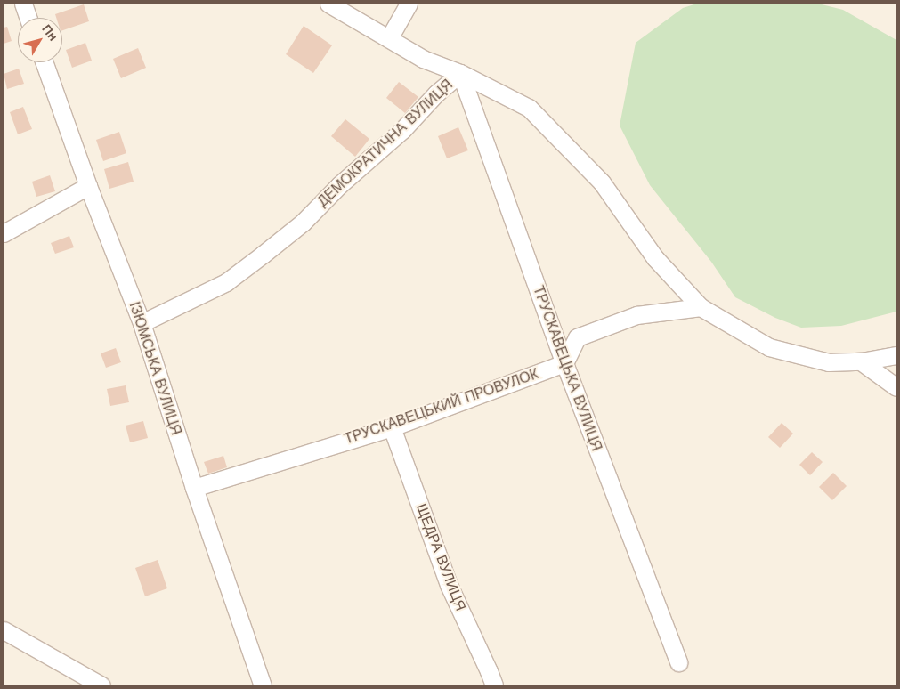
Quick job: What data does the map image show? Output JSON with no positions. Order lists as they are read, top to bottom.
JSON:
{
  "streets": {
    "street": [
      "ДЕМОКРАТИЧНА ВУЛИЦЯ",
      "ІЗЮМСЬКА ВУЛИЦЯ",
      "ТРУСКАВЕЦЬКА ВУЛИЦЯ",
      "ТРУСКАВЕЦЬКИЙ ПРОВУЛОК",
      "ЩЕДРА ВУЛИЦЯ"
    ]
  },
  "crossings": [
    ["ДЕМОКРАТИЧНА ВУЛИЦЯ", "ІЗЮМСЬКА ВУЛИЦЯ"],
    ["ДЕМОКРАТИЧНА ВУЛИЦЯ", "ТРУСКАВЕЦЬКА ВУЛИЦЯ"],
    ["ІЗЮМСЬКА ВУЛИЦЯ", "ТРУСКАВЕЦЬКИЙ ПРОВУЛОК"],
    ["ТРУСКАВЕЦЬКА ВУЛИЦЯ", "ТРУСКАВЕЦЬКИЙ ПРОВУЛОК"],
    ["ТРУСКАВЕЦЬКИЙ ПРОВУЛОК", "ЩЕДРА ВУЛИЦЯ"]
  ],
  "north": "top right"
}
